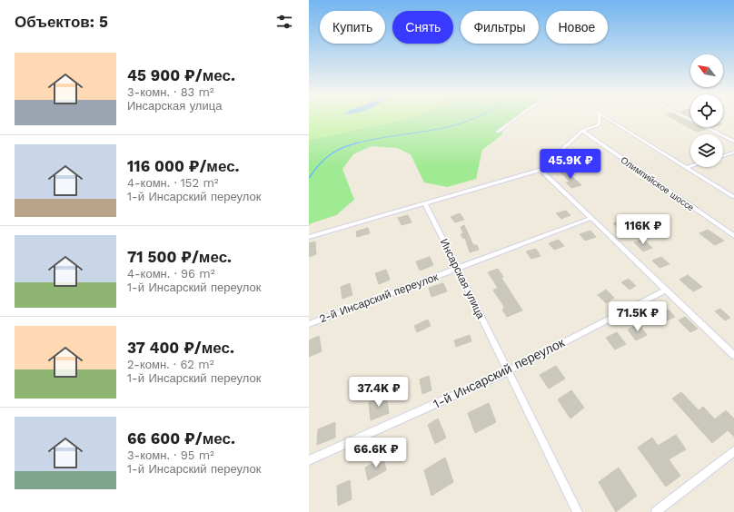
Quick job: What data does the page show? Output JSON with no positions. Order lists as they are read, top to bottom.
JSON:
{
  "streets": {
    "street": [
      "Олимпийское шоссе",
      "Инсарская улица",
      "2-й Инсарский переулок",
      "1-й Инсарский переулок"
    ]
  },
  "crossings": [
    ["Инсарская улица", "2-й Инсарский переулок"],
    ["Инсарская улица", "1-й Инсарский переулок"]
  ],
  "north": "top left",
  "page": {
    "heading": "Объектов: 5",
    "chip": [
      "Купить",
      "Снять",
      "Фильтры",
      "Новое"
    ],
    "list": [
      {
        "name": "45 900 ₽/мес.",
        "note": "3-комн. · 83 m² · Инсарская улица"
      },
      {
        "name": "116 000 ₽/мес.",
        "note": "4-комн. · 152 m² · 1-й Инсарский переулок"
      },
      {
        "name": "71 500 ₽/мес.",
        "note": "4-комн. · 96 m² · 1-й Инсарский переулок"
      },
      {
        "name": "37 400 ₽/мес.",
        "note": "2-комн. · 62 m² · 1-й Инсарский переулок"
      },
      {
        "name": "66 600 ₽/мес.",
        "note": "3-комн. · 95 m² · 1-й Инсарский переулок"
      }
    ],
    "price": [
      "45.9K ₽",
      "116K ₽",
      "71.5K ₽",
      "37.4K ₽",
      "66.6K ₽"
    ]
  }
}
